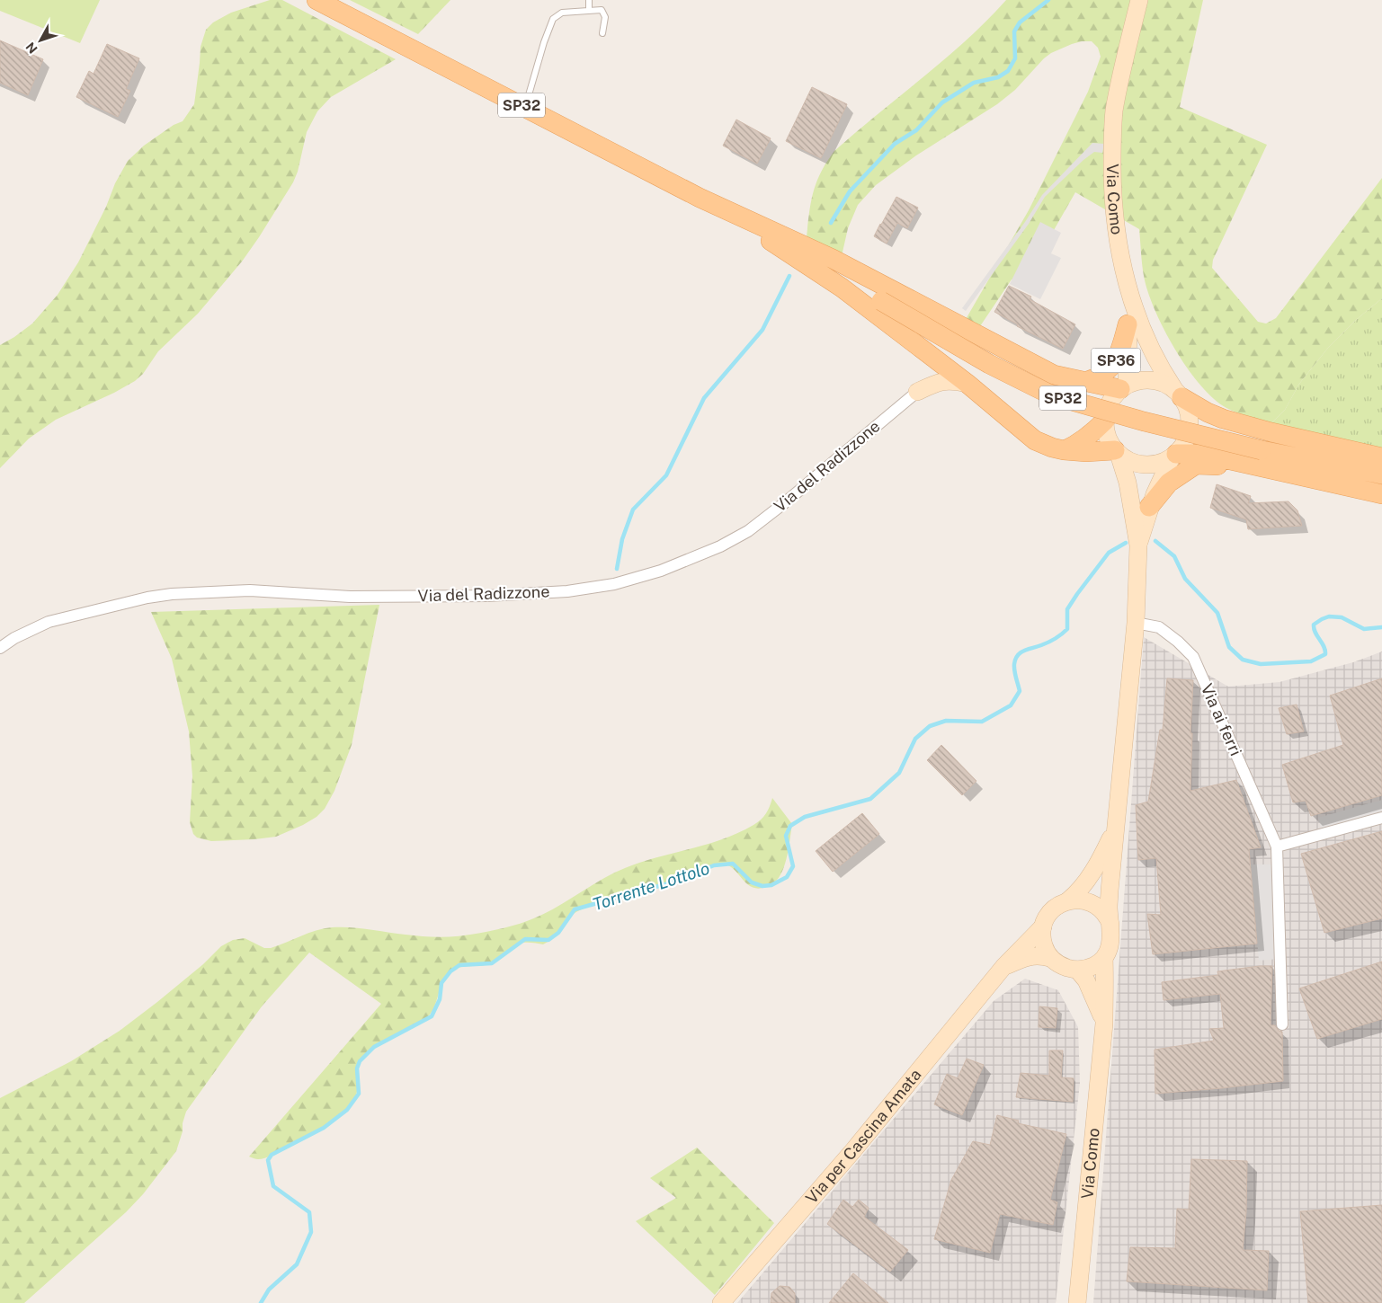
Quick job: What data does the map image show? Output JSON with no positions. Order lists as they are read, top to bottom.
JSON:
{
  "streets": {
    "main road": [
      "SP32",
      "Via Como",
      "SP36",
      "Via per Cascina Amata"
    ],
    "street": ["Via del Radizzone", "Via ai ferri"]
  },
  "crossings": [
    ["Via Como", "SP36"],
    ["Via Como", "Via per Cascina Amata"]
  ],
  "water": ["Torrente Lottolo"],
  "north": "bottom left"
}
